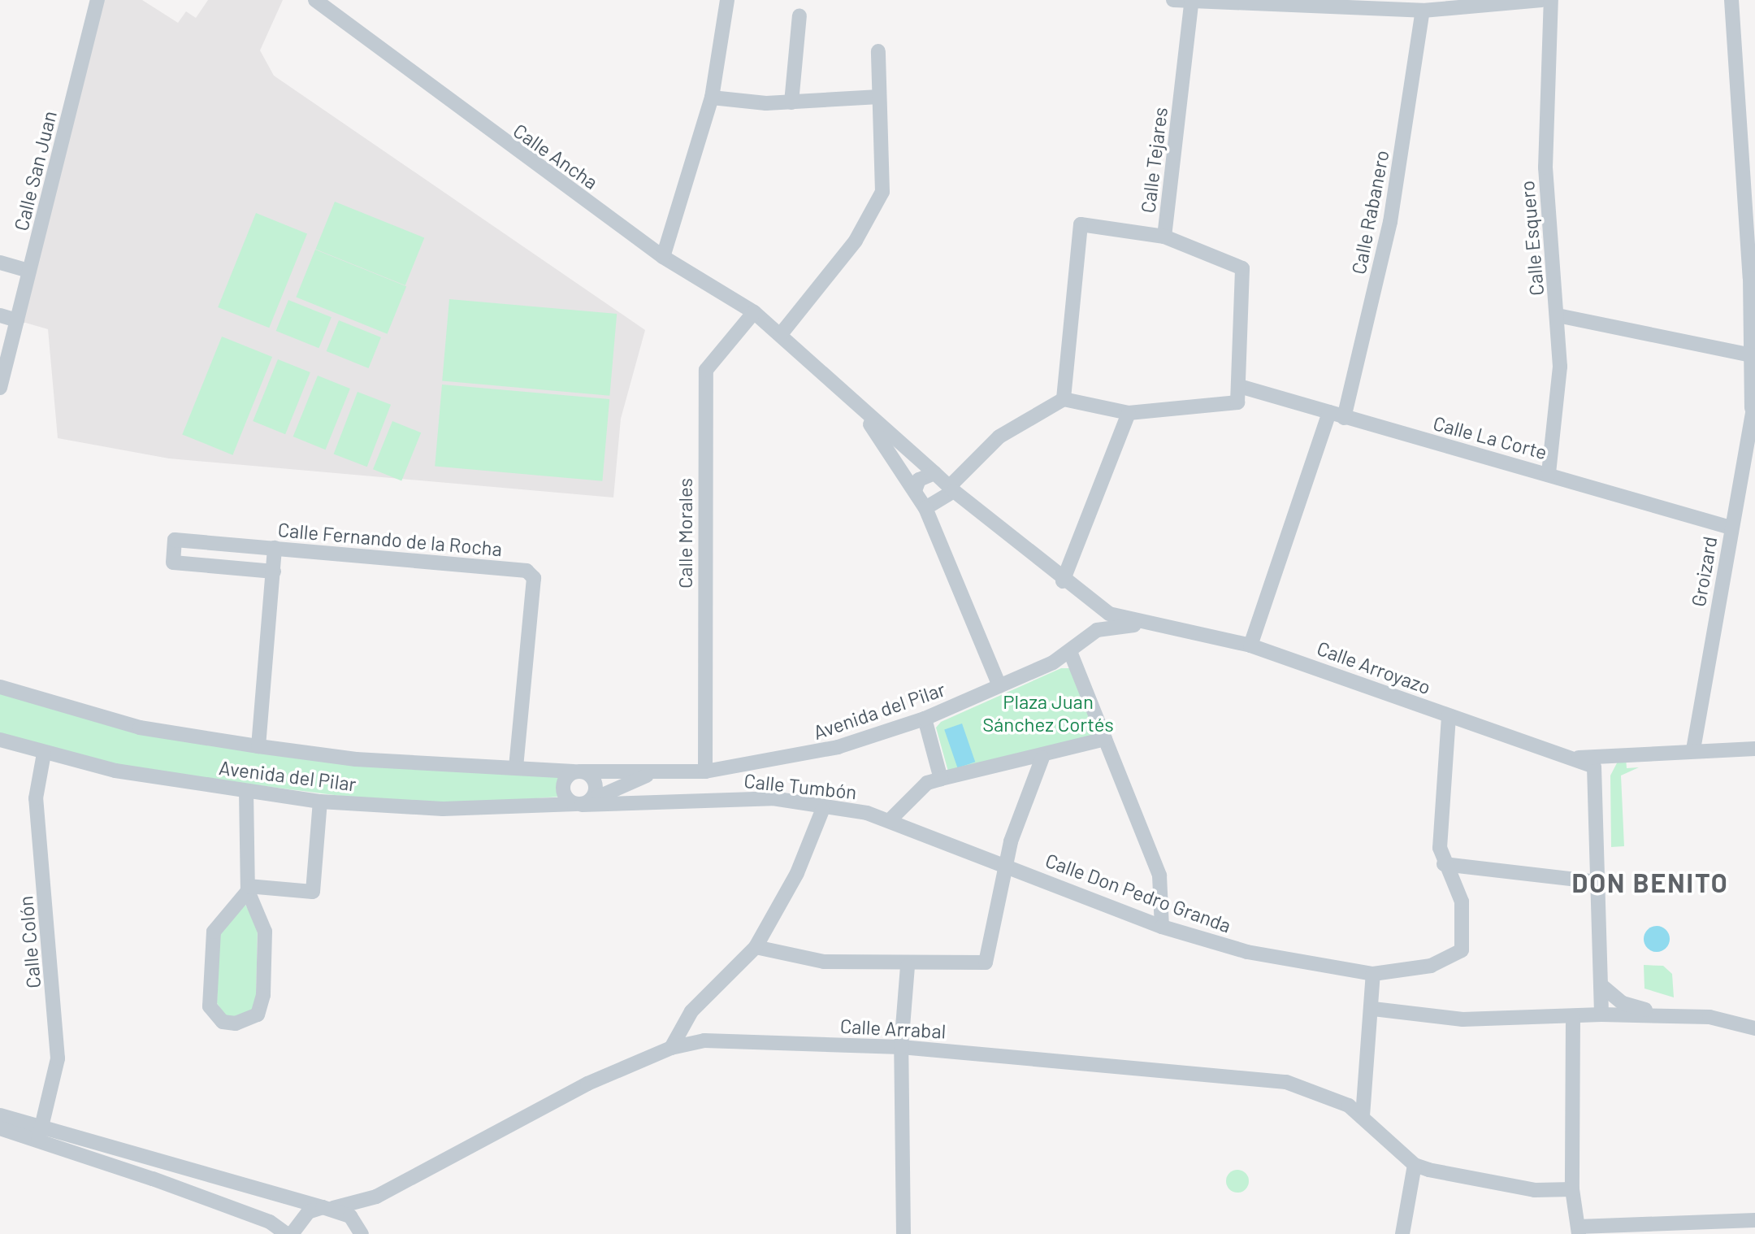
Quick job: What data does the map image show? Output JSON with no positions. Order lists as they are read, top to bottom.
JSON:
{
  "streets": {
    "street": [
      "Calle Ancha",
      "Calle Tejares",
      "Calle San Juan",
      "Calle Rabanero",
      "Calle Esquero",
      "Calle La Corte",
      "Calle Morales",
      "Calle Fernando de la Rocha",
      "Groizard",
      "Calle Arroyazo",
      "Avenida del Pilar",
      "Calle Tumbón",
      "Calle Don Pedro Granda",
      "Calle Colón",
      "Calle Arrabal"
    ]
  },
  "crossings": [
    ["Calle Ancha", "Calle Morales"],
    ["Calle Ancha", "Calle Arroyazo"],
    ["Calle Tejares", "Calle La Corte"],
    ["Calle Rabanero", "Calle La Corte"],
    ["Calle Esquero", "Calle La Corte"],
    ["Calle La Corte", "Groizard"],
    ["Calle Morales", "Avenida del Pilar"],
    ["Calle Fernando de la Rocha", "Avenida del Pilar"],
    ["Calle Arroyazo", "Avenida del Pilar"],
    ["Avenida del Pilar", "Calle Tumbón"],
    ["Avenida del Pilar", "Calle Colón"],
    ["Calle Tumbón", "Calle Don Pedro Granda"]
  ],
  "districts": ["DON BENITO"],
  "parks": ["Plaza Juan Sánchez Cortés"]
}
